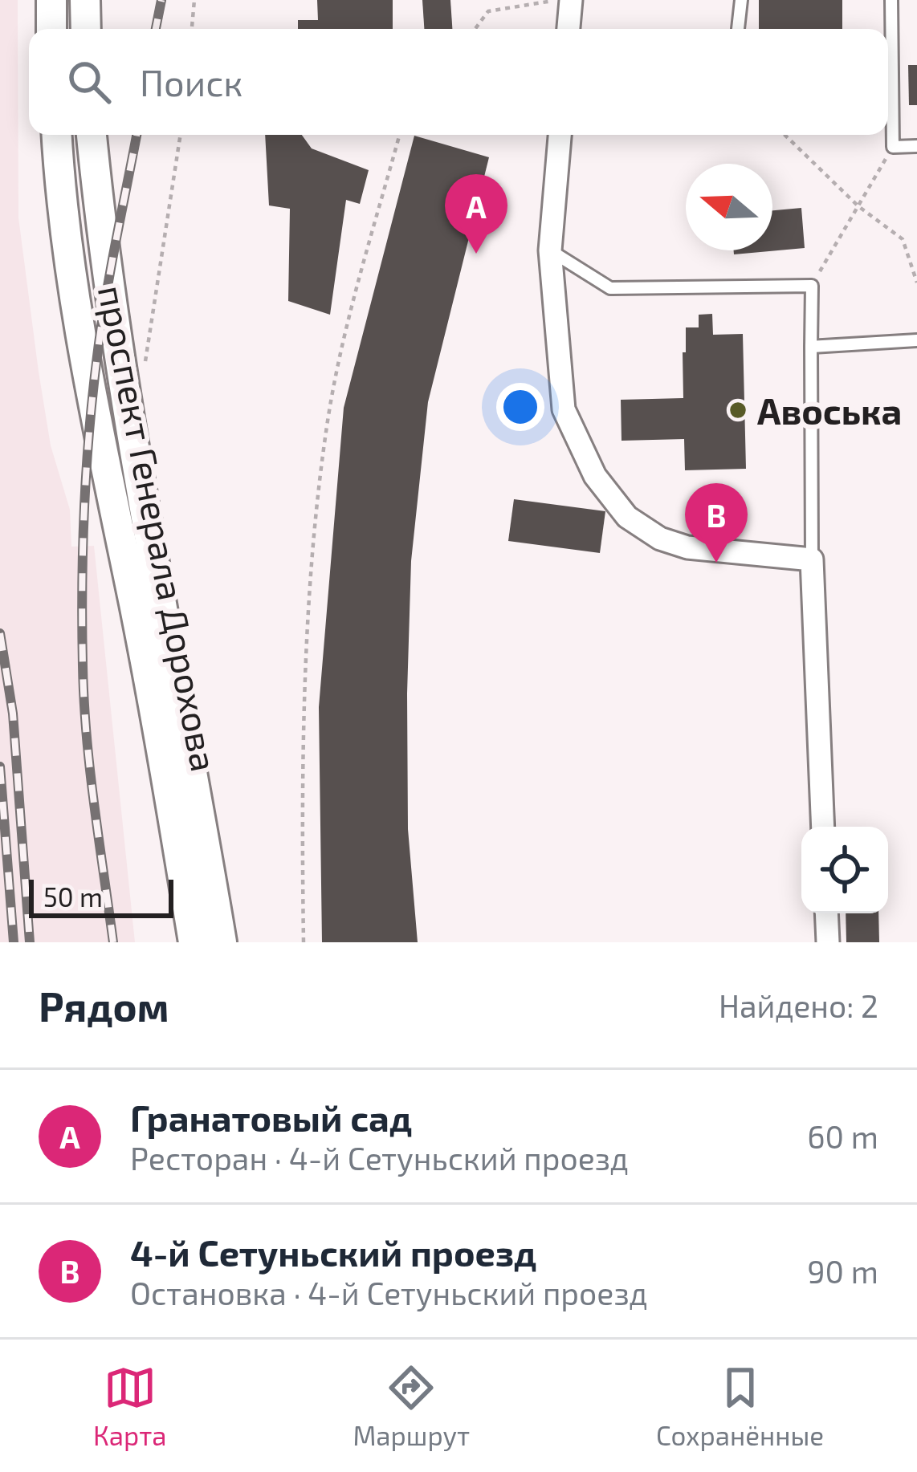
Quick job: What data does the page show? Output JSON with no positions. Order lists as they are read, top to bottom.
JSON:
{
  "streets": {
    "main road": ["проспект Генерала Дорохова"]
  },
  "places": ["Авоська"],
  "scale_bar": "50 m",
  "north": "left",
  "page": {
    "search": "Поиск",
    "pins": ["A", "B"],
    "scale": "50 m",
    "heading": ["Рядом", "Найдено: 2"],
    "list": [
      {
        "mark": "A",
        "name": "Гранатовый сад",
        "note": "Ресторан · 4-й Сетуньский проезд",
        "value": "60 m"
      },
      {
        "mark": "B",
        "name": "4-й Сетуньский проезд",
        "note": "Остановка · 4-й Сетуньский проезд",
        "value": "90 m"
      }
    ],
    "nav": ["Карта", "Маршрут", "Сохранённые"]
  }
}
